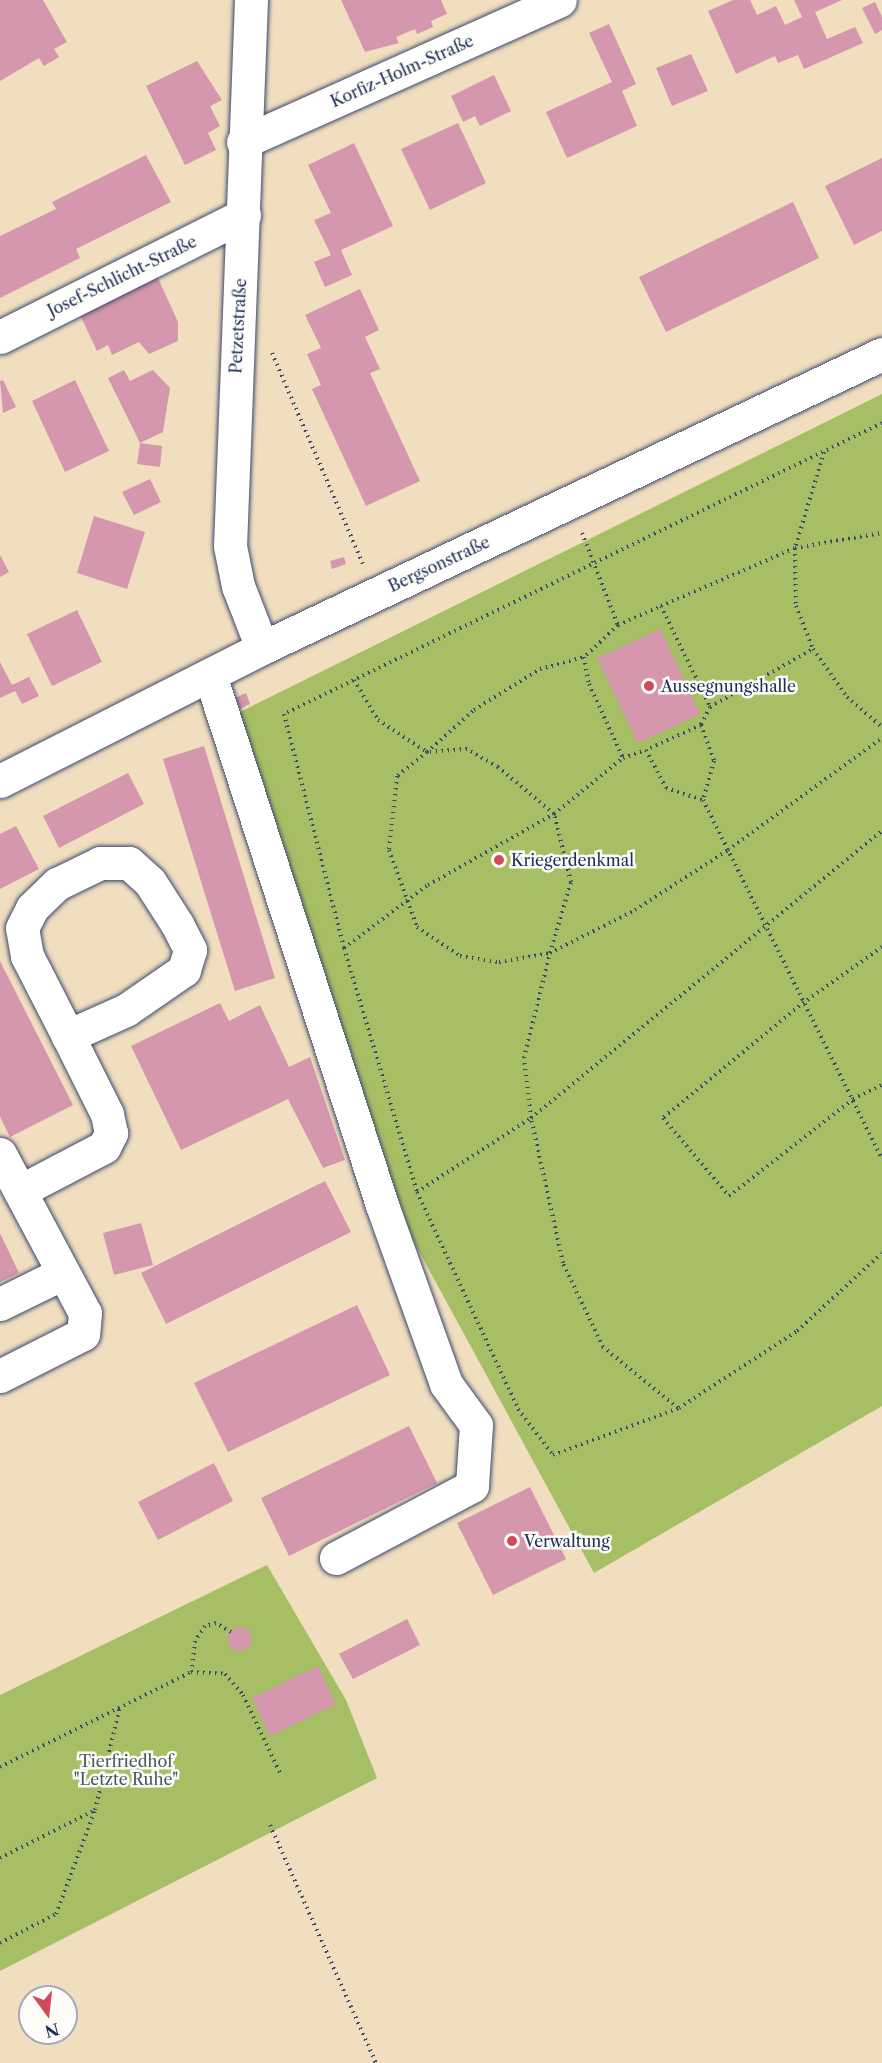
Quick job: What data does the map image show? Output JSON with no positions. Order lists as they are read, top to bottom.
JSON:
{
  "streets": {
    "street": [
      "Korfiz-Holm-Straße",
      "Josef-Schlicht-Straße",
      "Petzetstraße",
      "Bergsonstraße"
    ]
  },
  "crossings": [
    ["Korfiz-Holm-Straße", "Petzetstraße"],
    ["Josef-Schlicht-Straße", "Petzetstraße"],
    ["Petzetstraße", "Bergsonstraße"]
  ],
  "parks": ["Tierfriedhof \"Letzte Ruhe\""],
  "places": ["Aussegnungshalle", "Kriegerdenkmal", "Verwaltung"],
  "north": "bottom"
}
